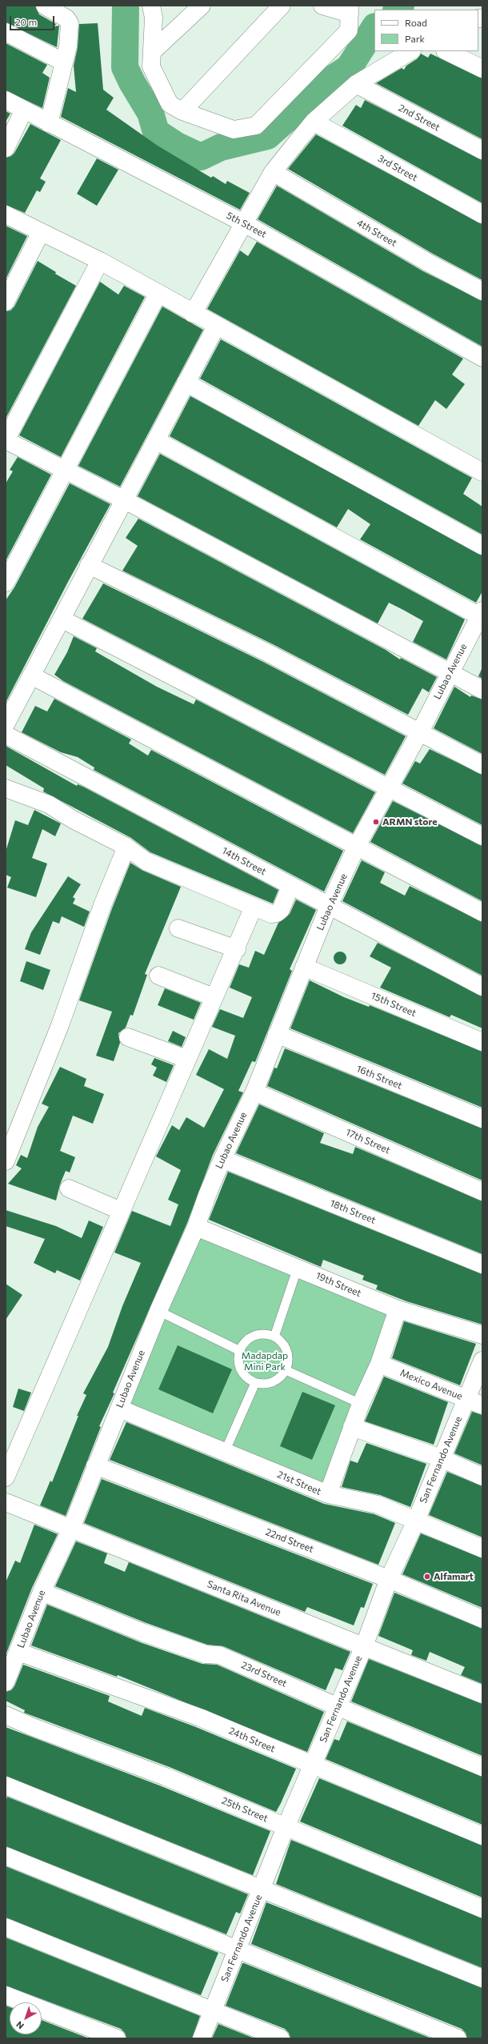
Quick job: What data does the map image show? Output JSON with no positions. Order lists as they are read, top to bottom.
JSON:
{
  "streets": {
    "street": [
      "2nd Street",
      "3rd Street",
      "5th Street",
      "4th Street",
      "Lubao Avenue",
      "14th Street",
      "15th Street",
      "16th Street",
      "17th Street",
      "18th Street",
      "19th Street",
      "Mexico Avenue",
      "San Fernando Avenue",
      "21st Street",
      "22nd Street",
      "Santa Rita Avenue",
      "23rd Street",
      "24th Street",
      "25th Street"
    ]
  },
  "crossings": [
    ["Lubao Avenue", "14th Street"],
    ["Lubao Avenue", "15th Street"],
    ["Lubao Avenue", "16th Street"],
    ["Lubao Avenue", "17th Street"],
    ["Lubao Avenue", "18th Street"],
    ["Lubao Avenue", "19th Street"],
    ["Lubao Avenue", "21st Street"],
    ["Lubao Avenue", "22nd Street"],
    ["Lubao Avenue", "Santa Rita Avenue"],
    ["Lubao Avenue", "23rd Street"],
    ["Lubao Avenue", "24th Street"],
    ["Mexico Avenue", "San Fernando Avenue"],
    ["San Fernando Avenue", "21st Street"],
    ["San Fernando Avenue", "22nd Street"],
    ["San Fernando Avenue", "Santa Rita Avenue"],
    ["San Fernando Avenue", "23rd Street"],
    ["San Fernando Avenue", "24th Street"],
    ["San Fernando Avenue", "25th Street"]
  ],
  "parks": ["Madapdap Mini Park"],
  "places": ["ARMN store", "Alfamart"],
  "legend": ["Road", "Park"],
  "scale_bar": "20 m",
  "north": "bottom left"
}
